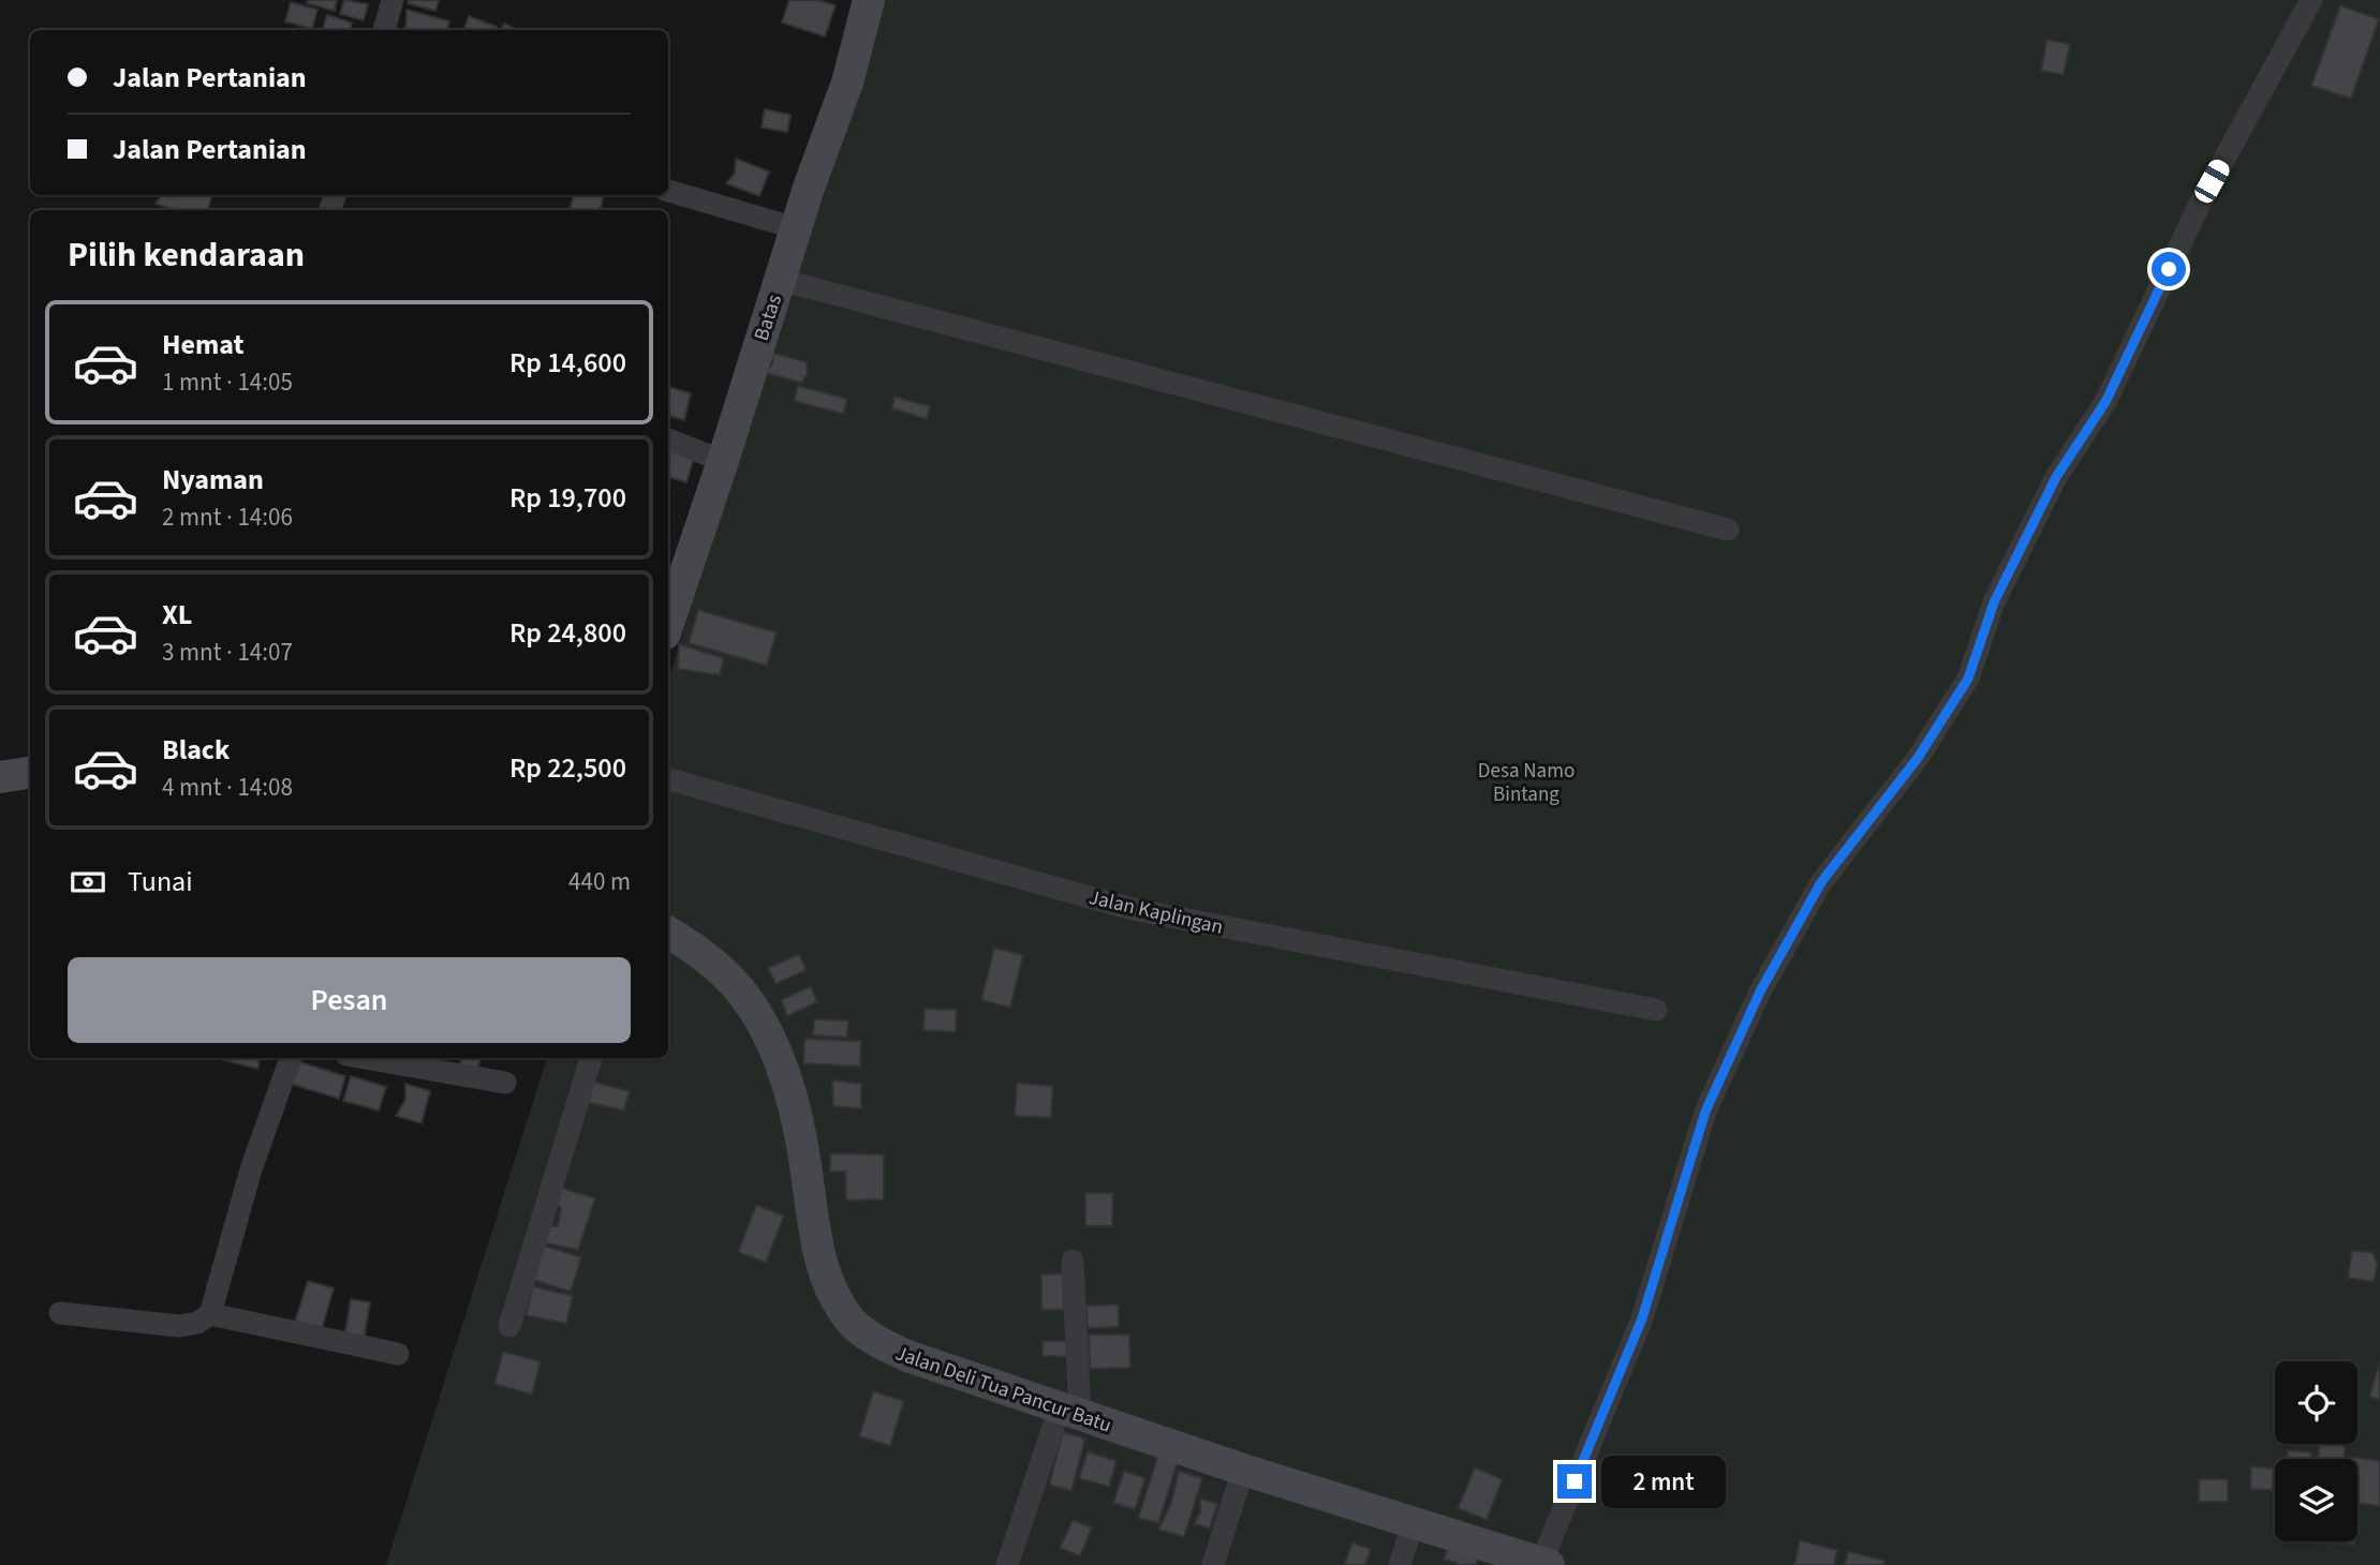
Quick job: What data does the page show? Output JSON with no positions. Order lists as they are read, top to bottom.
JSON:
{
  "streets": {
    "main road": ["Batas", "Jalan Deli Tua Pancur Batu"],
    "street": ["Jalan Kaplingan"]
  },
  "parks": ["Desa Namo Bintang"],
  "page": {
    "banner": ["Jalan Pertanian", "Jalan Pertanian"],
    "heading": "Pilih kendaraan",
    "list": [
      {
        "name": "Hemat",
        "note": "1 mnt · 14:05",
        "value": "Rp 14,600"
      },
      {
        "name": "Nyaman",
        "note": "2 mnt · 14:06",
        "value": "Rp 19,700"
      },
      {
        "name": "XL",
        "note": "3 mnt · 14:07",
        "value": "Rp 24,800"
      },
      {
        "name": "Black",
        "note": "4 mnt · 14:08",
        "value": "Rp 22,500"
      }
    ],
    "pay": ["Tunai", "440 m"],
    "buttons": "Pesan",
    "bubble": "2 mnt"
  }
}
